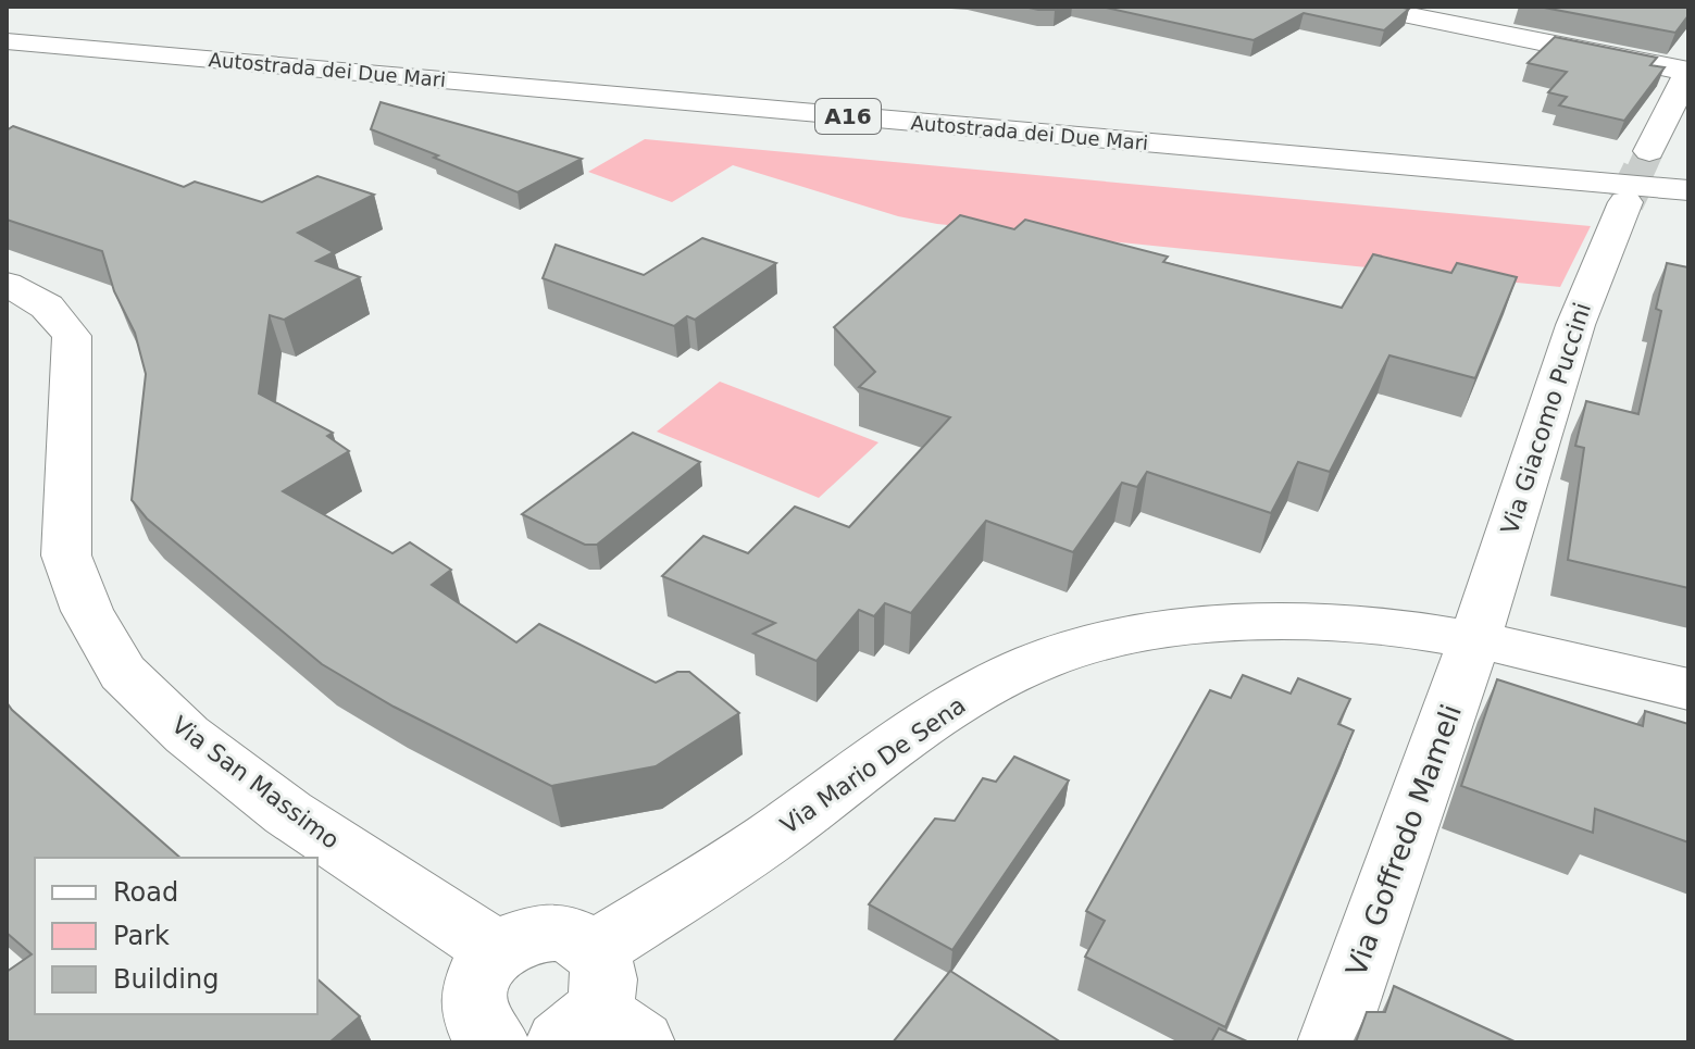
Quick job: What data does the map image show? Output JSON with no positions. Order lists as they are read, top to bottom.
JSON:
{
  "streets": {
    "main road": [
      "Autostrada dei Due Mari",
      "A16",
      "Via Giacomo Puccini",
      "Via Mario De Sena",
      "Via San Massimo",
      "Via Goffredo Mameli"
    ]
  },
  "crossings": [
    ["Via Giacomo Puccini", "Via Mario De Sena"],
    ["Via Giacomo Puccini", "Via Goffredo Mameli"],
    ["Via Mario De Sena", "Via Goffredo Mameli"]
  ],
  "legend": ["Road", "Park", "Building"]
}
